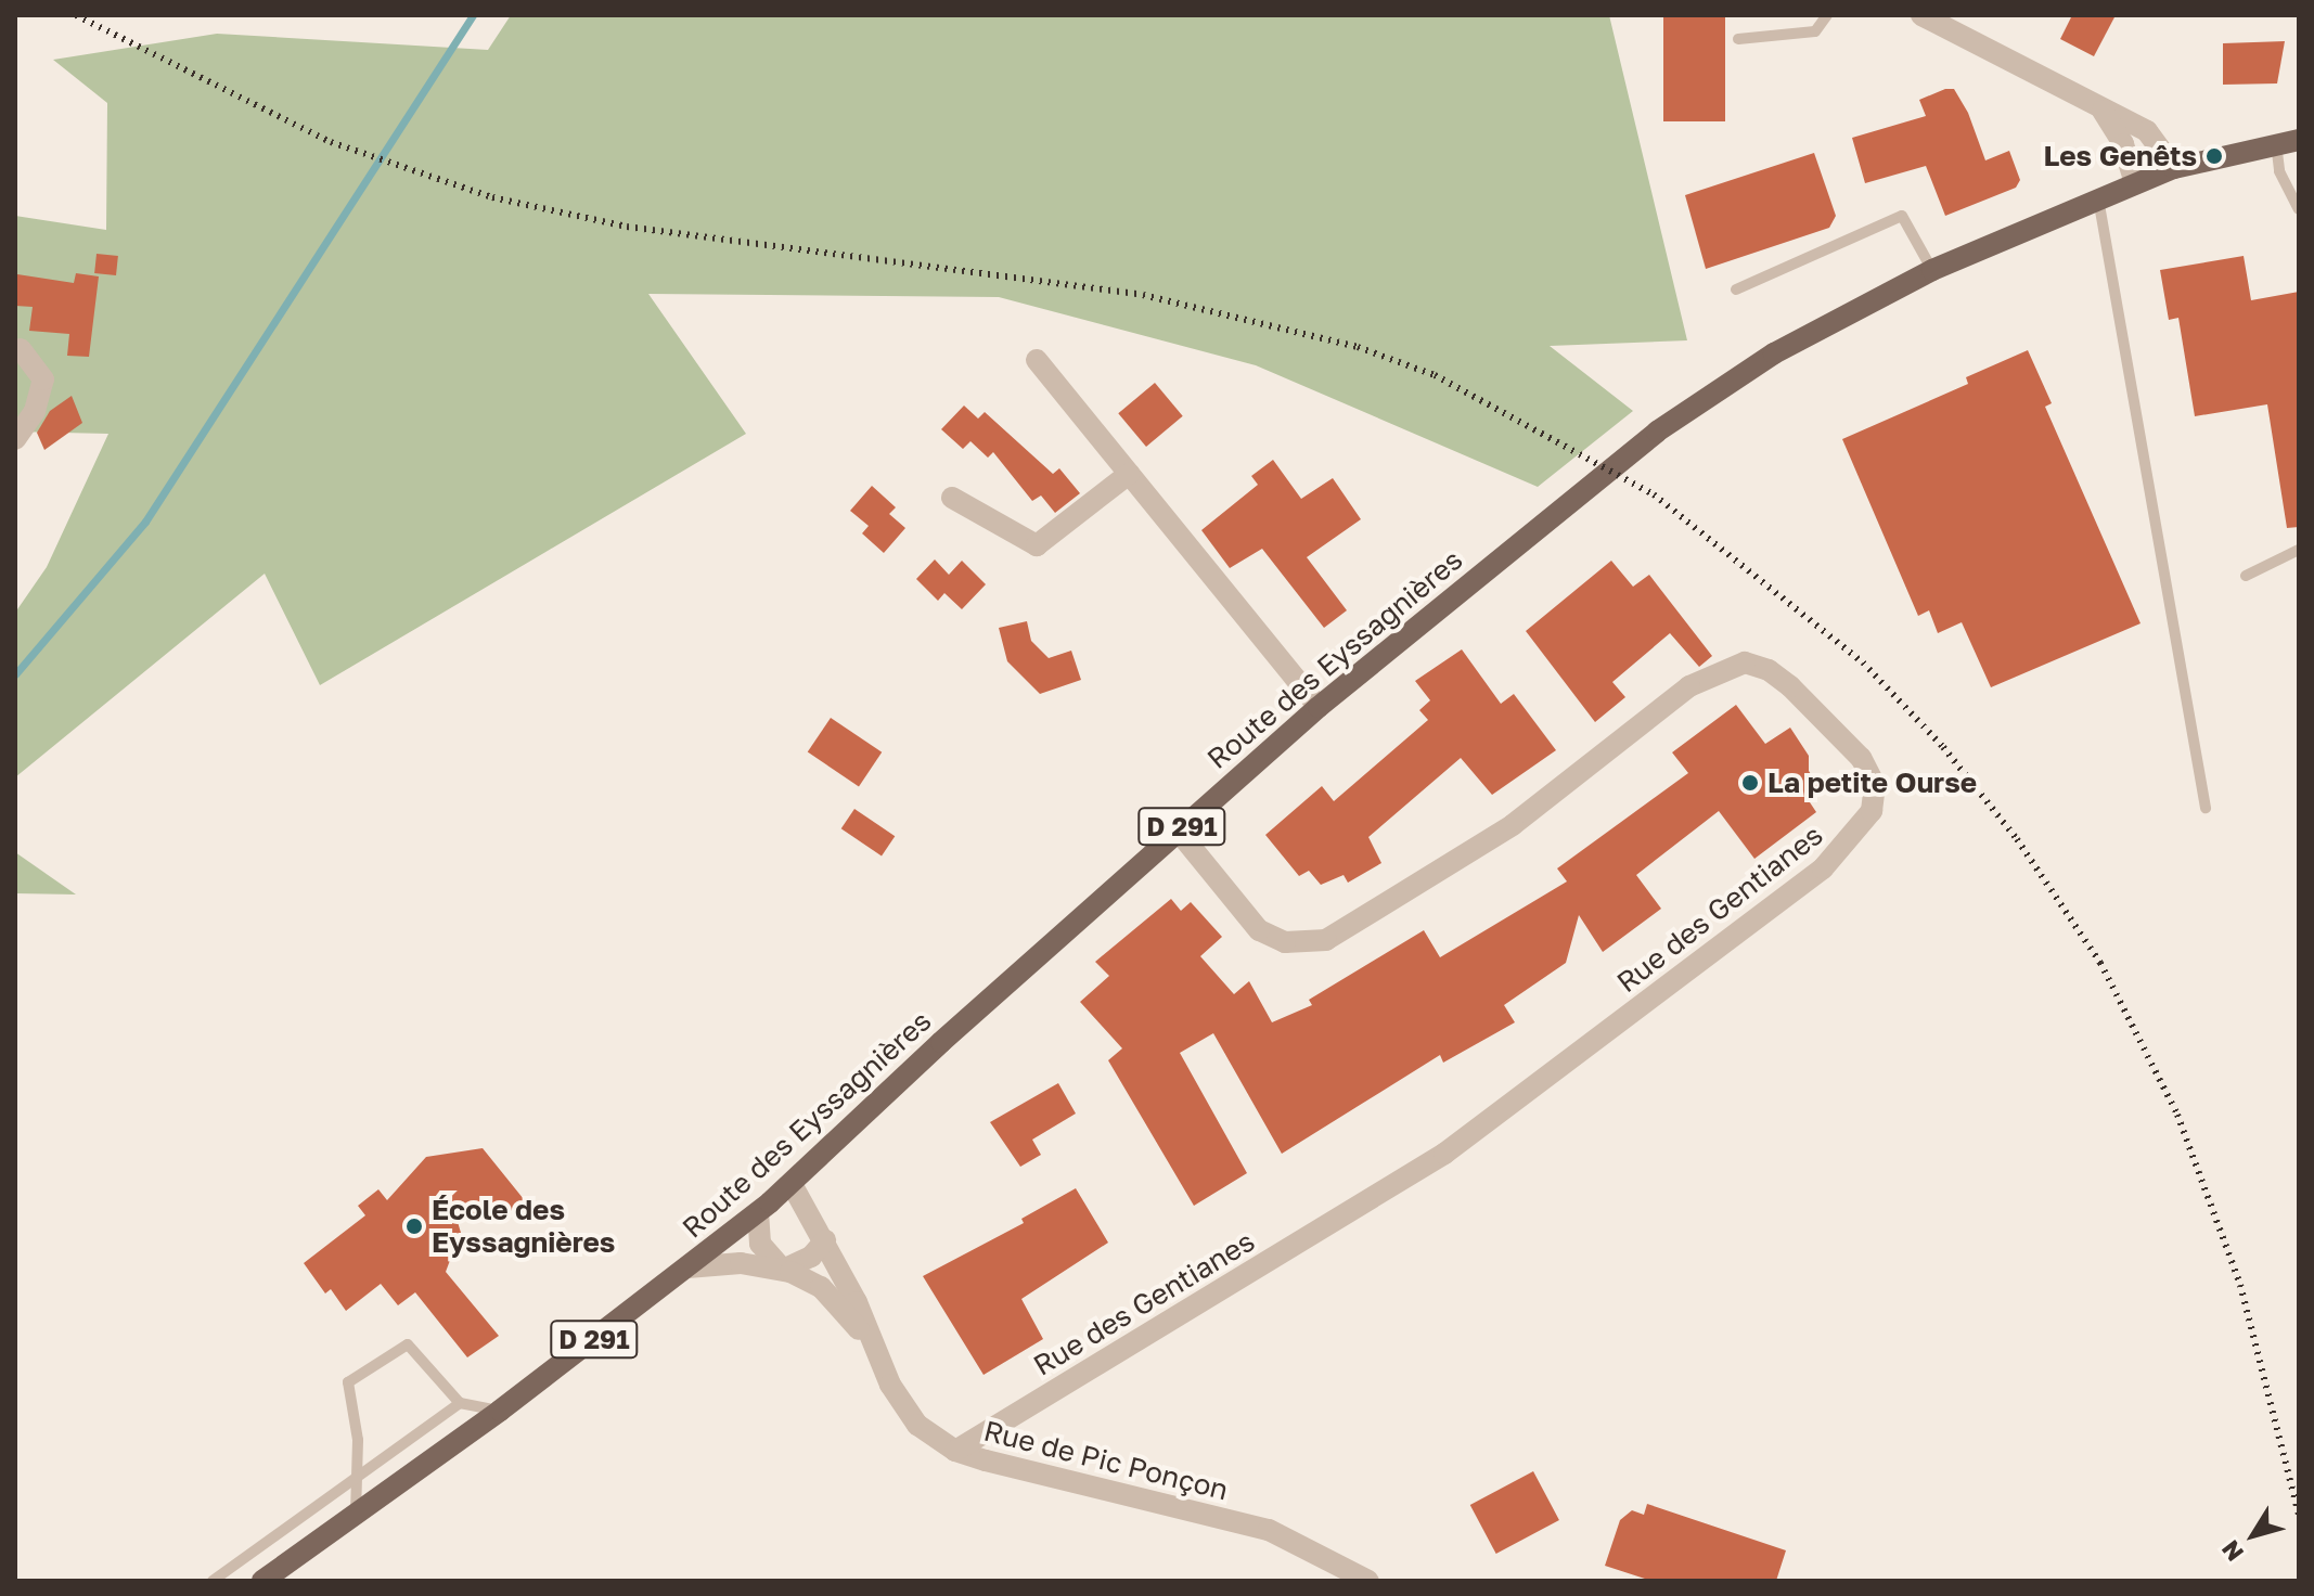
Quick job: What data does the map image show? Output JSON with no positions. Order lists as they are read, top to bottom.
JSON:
{
  "streets": {
    "main road": ["Route des Eyssagnières", "D 291"],
    "street": ["Rue des Gentianes", "Rue de Pic Ponçon"]
  },
  "crossings": [
    ["Route des Eyssagnières", "Rue des Gentianes"],
    ["Route des Eyssagnières", "Rue de Pic Ponçon"],
    ["Rue des Gentianes", "Rue de Pic Ponçon"]
  ],
  "places": ["Les Genêts", "La petite Ourse", "École des Eyssagnières"],
  "north": "bottom left"
}
